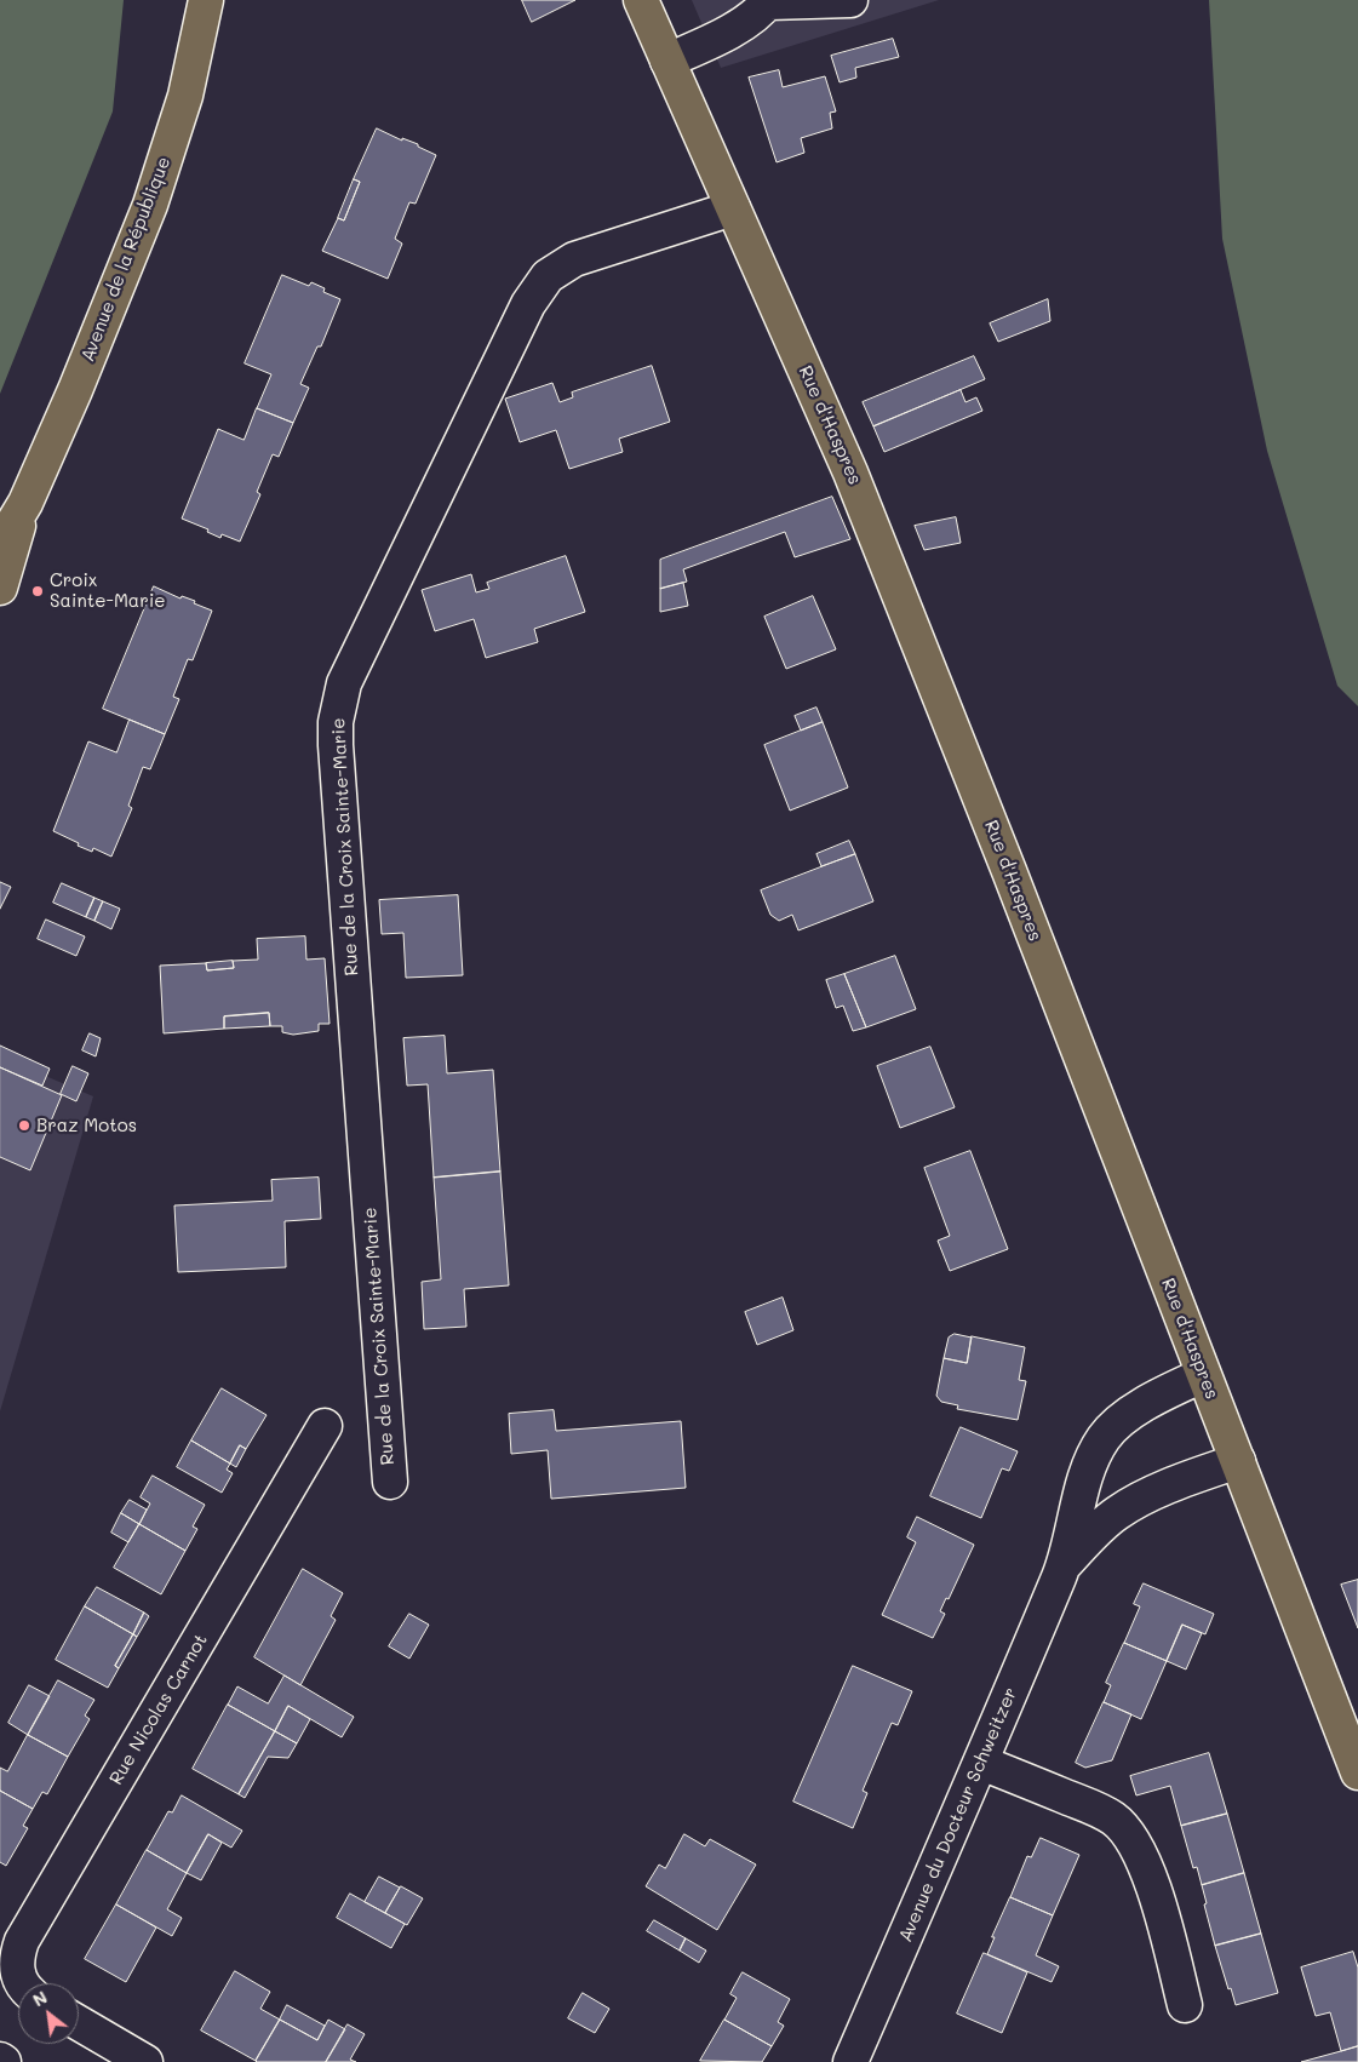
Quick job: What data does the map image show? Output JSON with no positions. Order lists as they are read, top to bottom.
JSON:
{
  "streets": {
    "main road": ["Avenue de la République", "Rue d'Haspres"],
    "street": ["Rue de la Croix Sainte-Marie", "Rue Nicolas Carnot", "Avenue du Docteur Schweitzer"]
  },
  "crossings": [
    ["Rue d'Haspres", "Rue de la Croix Sainte-Marie"],
    ["Rue d'Haspres", "Avenue du Docteur Schweitzer"]
  ],
  "places": ["Croix Sainte-Marie", "Braz Motos"],
  "north": "top left"
}
